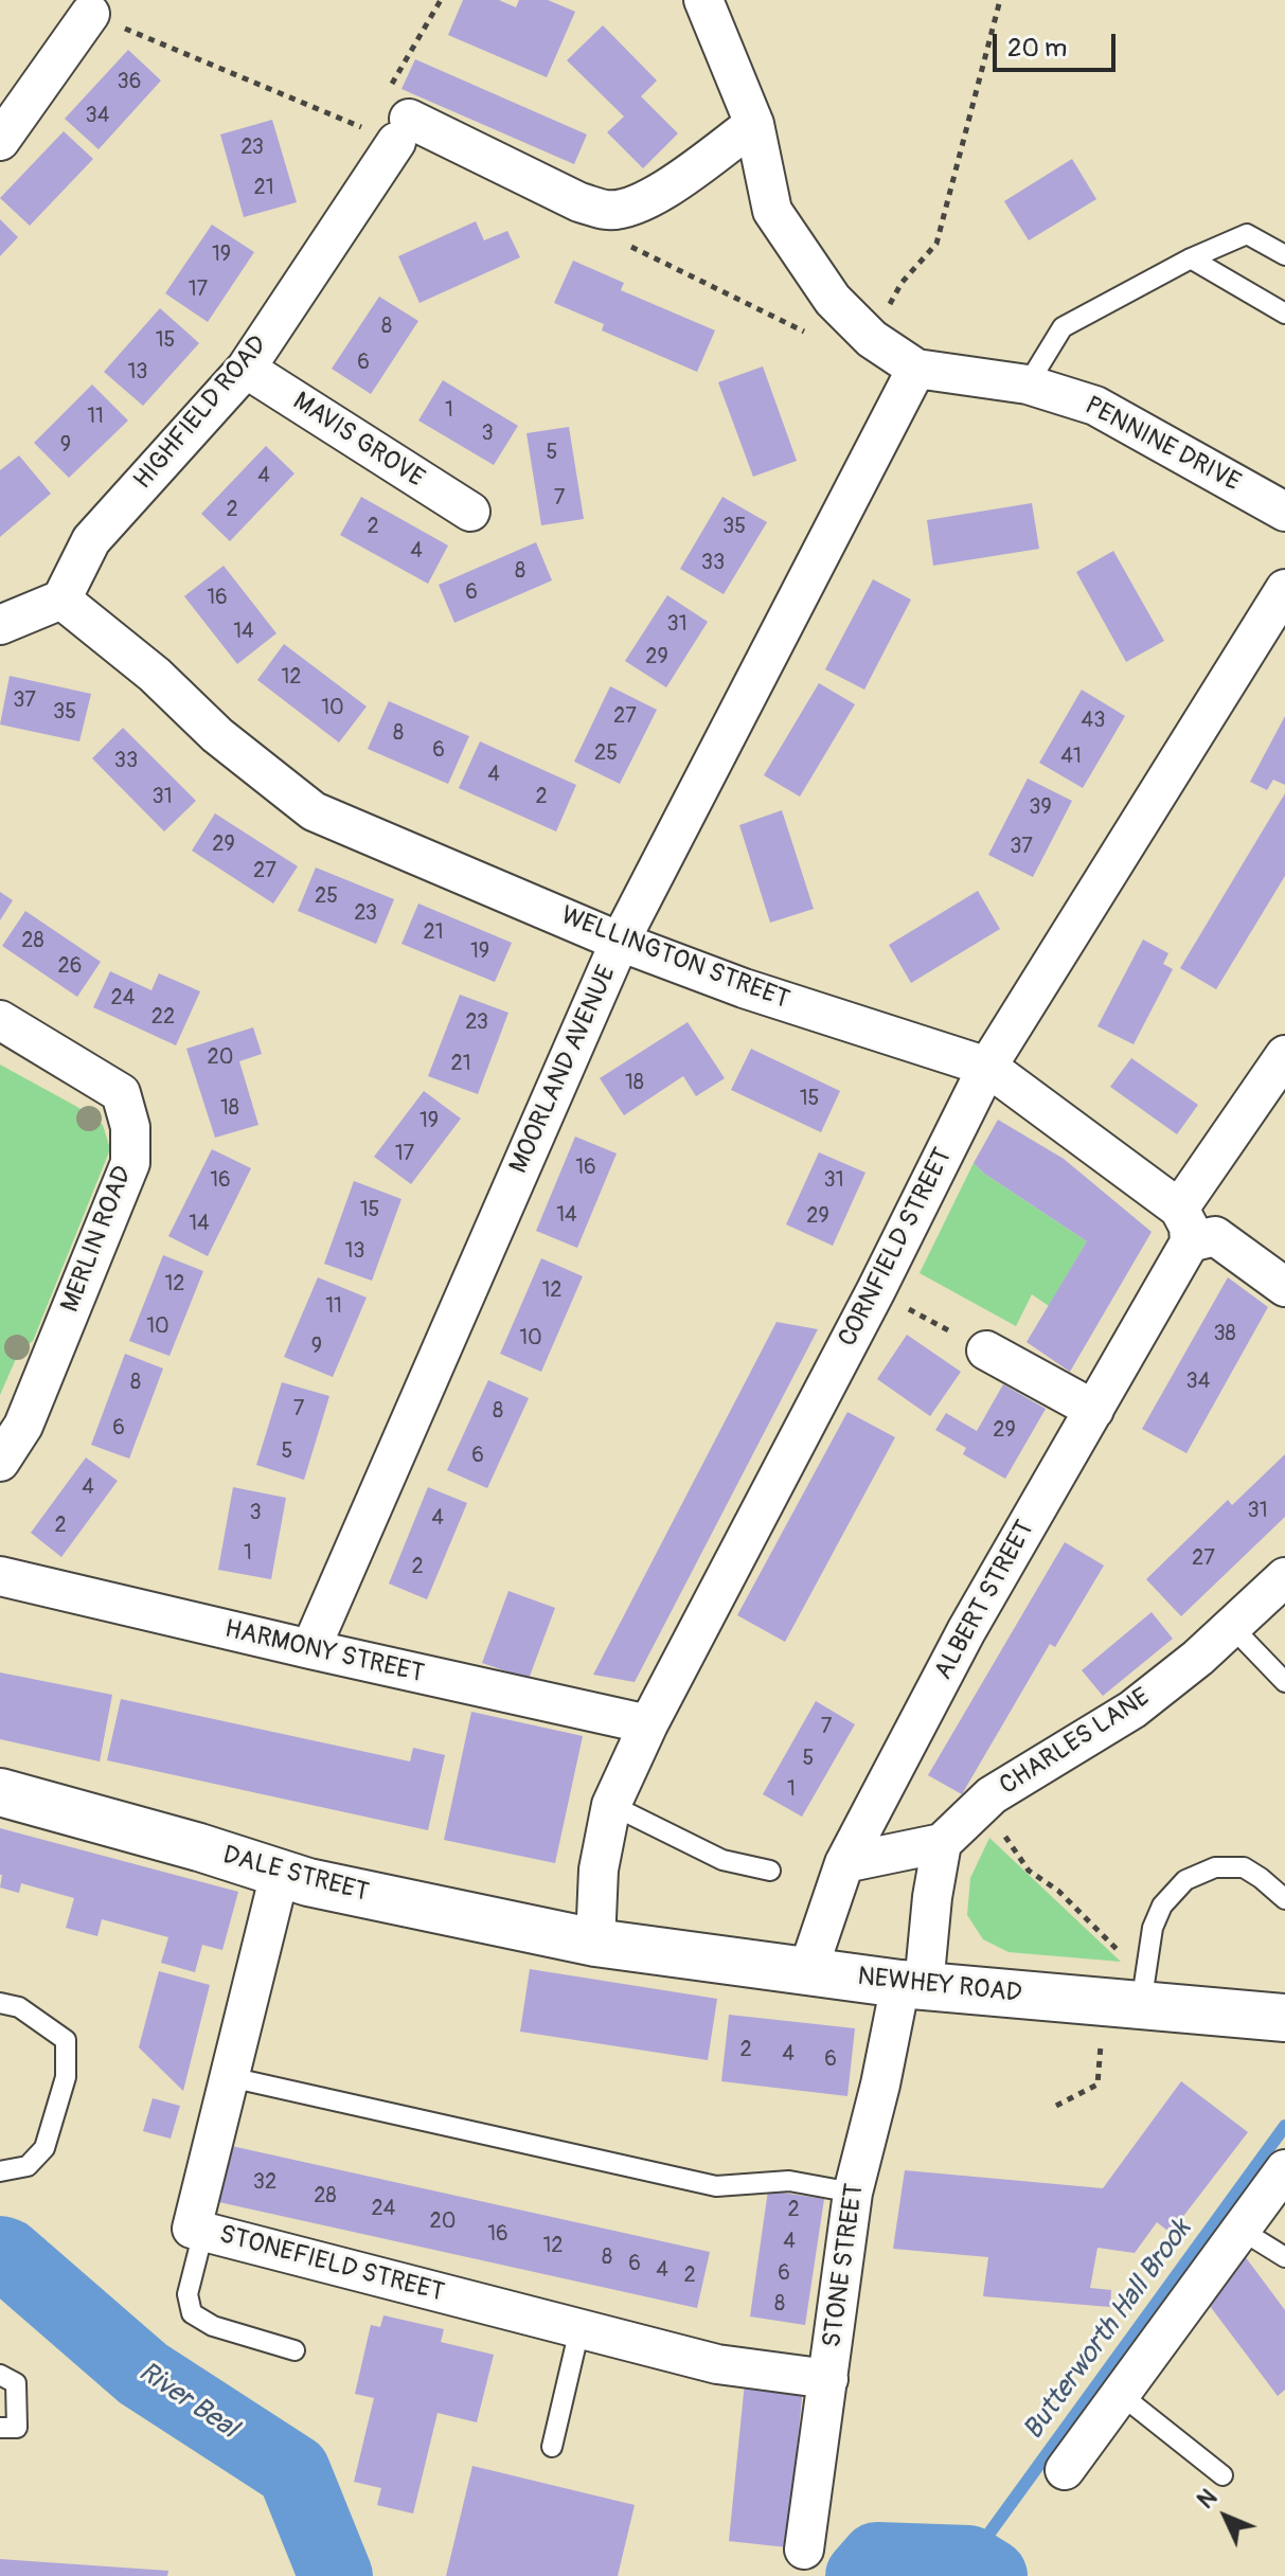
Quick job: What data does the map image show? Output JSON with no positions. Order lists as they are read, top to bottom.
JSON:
{
  "streets": {
    "street": [
      "HIGHFIELD ROAD",
      "MAVIS GROVE",
      "PENNINE DRIVE",
      "WELLINGTON STREET",
      "MOORLAND AVENUE",
      "MERLIN ROAD",
      "CORNFIELD STREET",
      "ALBERT STREET",
      "HARMONY STREET",
      "CHARLES LANE",
      "DALE STREET",
      "NEWHEY ROAD",
      "STONEFIELD STREET",
      "STONE STREET"
    ]
  },
  "crossings": [
    ["HIGHFIELD ROAD", "MAVIS GROVE"],
    ["HIGHFIELD ROAD", "WELLINGTON STREET"],
    ["PENNINE DRIVE", "MOORLAND AVENUE"],
    ["WELLINGTON STREET", "MOORLAND AVENUE"],
    ["WELLINGTON STREET", "CORNFIELD STREET"],
    ["WELLINGTON STREET", "ALBERT STREET"],
    ["MOORLAND AVENUE", "HARMONY STREET"],
    ["CORNFIELD STREET", "HARMONY STREET"],
    ["CORNFIELD STREET", "DALE STREET"],
    ["CORNFIELD STREET", "NEWHEY ROAD"],
    ["ALBERT STREET", "NEWHEY ROAD"],
    ["CHARLES LANE", "STONE STREET"],
    ["DALE STREET", "NEWHEY ROAD"],
    ["DALE STREET", "STONEFIELD STREET"],
    ["NEWHEY ROAD", "STONE STREET"],
    ["STONEFIELD STREET", "STONE STREET"]
  ],
  "water": ["Butterworth Hall Brook", "River Beal"],
  "house_numbers": [
    "36",
    "34",
    "23",
    "21",
    "19",
    "17",
    "8",
    "15",
    "6",
    "13",
    "1",
    "11",
    "3",
    "9",
    "5",
    "4",
    "7",
    "2",
    "2",
    "35",
    "4",
    "33",
    "8",
    "6",
    "16",
    "31",
    "14",
    "29",
    "12",
    "37",
    "10",
    "35",
    "27",
    "43",
    "8",
    "6",
    "25",
    "41",
    "33",
    "4",
    "31",
    "2",
    "39",
    "29",
    "37",
    "27",
    "25",
    "23",
    "21",
    "28",
    "19",
    "26",
    "24",
    "22",
    "23",
    "20",
    "21",
    "18",
    "15",
    "18",
    "19",
    "17",
    "16",
    "16",
    "31",
    "15",
    "14",
    "29",
    "14",
    "13",
    "12",
    "12",
    "11",
    "10",
    "38",
    "10",
    "9",
    "34",
    "8",
    "7",
    "8",
    "6",
    "29",
    "5",
    "6",
    "4",
    "31",
    "3",
    "4",
    "2",
    "1",
    "27",
    "2",
    "7",
    "5",
    "1",
    "2",
    "4",
    "6",
    "32",
    "28",
    "24",
    "2",
    "20",
    "16",
    "4",
    "12",
    "8",
    "6",
    "4",
    "6",
    "2",
    "8"
  ],
  "scale_bar": "20 m",
  "north": "top left"
}
